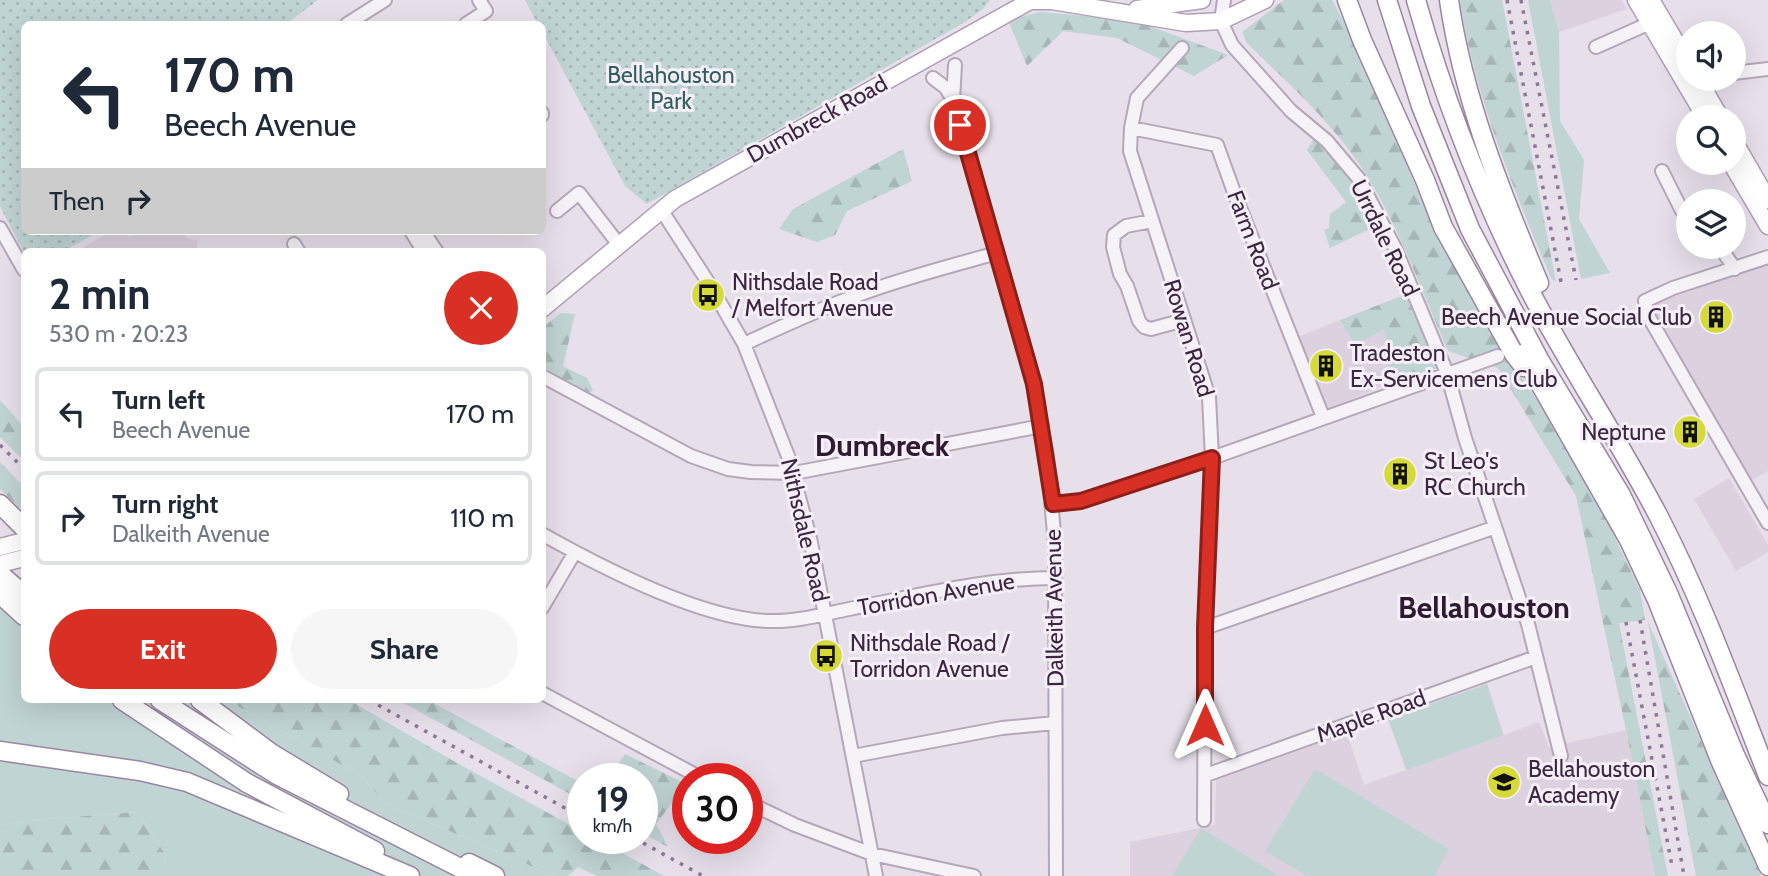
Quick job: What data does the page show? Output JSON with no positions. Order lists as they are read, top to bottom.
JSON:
{
  "streets": {
    "main road": ["Dumbreck Road"],
    "street": [
      "Urrdale Road",
      "Farm Road",
      "Rowan Road",
      "Nithsdale Road",
      "Torridon Avenue",
      "Dalkeith Avenue",
      "Maple Road"
    ]
  },
  "crossings": [
    ["Dumbreck Road", "Urrdale Road"],
    ["Dumbreck Road", "Nithsdale Road"],
    ["Urrdale Road", "Maple Road"],
    ["Farm Road", "Rowan Road"],
    ["Rowan Road", "Maple Road"],
    ["Nithsdale Road", "Torridon Avenue"],
    ["Torridon Avenue", "Dalkeith Avenue"]
  ],
  "districts": ["Dumbreck", "Bellahouston"],
  "parks": ["Bellahouston Park"],
  "places": {
    "bus stop": ["Nithsdale Road / Melfort Avenue", "Nithsdale Road / Torridon Avenue"],
    "building": [
      "Beech Avenue Social Club",
      "Tradeston Ex-Servicemens Club",
      "Neptune",
      "St Leo's RC Church"
    ],
    "school or university": ["Bellahouston Academy"]
  },
  "page": {
    "turn": ["170 m", "Beech Avenue"],
    "then": "Then",
    "heading": ["2 min", "530 m · 20:23"],
    "list": [
      {
        "name": "Turn left",
        "note": "Beech Avenue",
        "value": "170 m"
      },
      {
        "name": "Turn right",
        "note": "Dalkeith Avenue",
        "value": "110 m"
      }
    ],
    "buttons": ["Exit", "Share"],
    "speed": "19 km/h",
    "limit": "30"
  }
}
